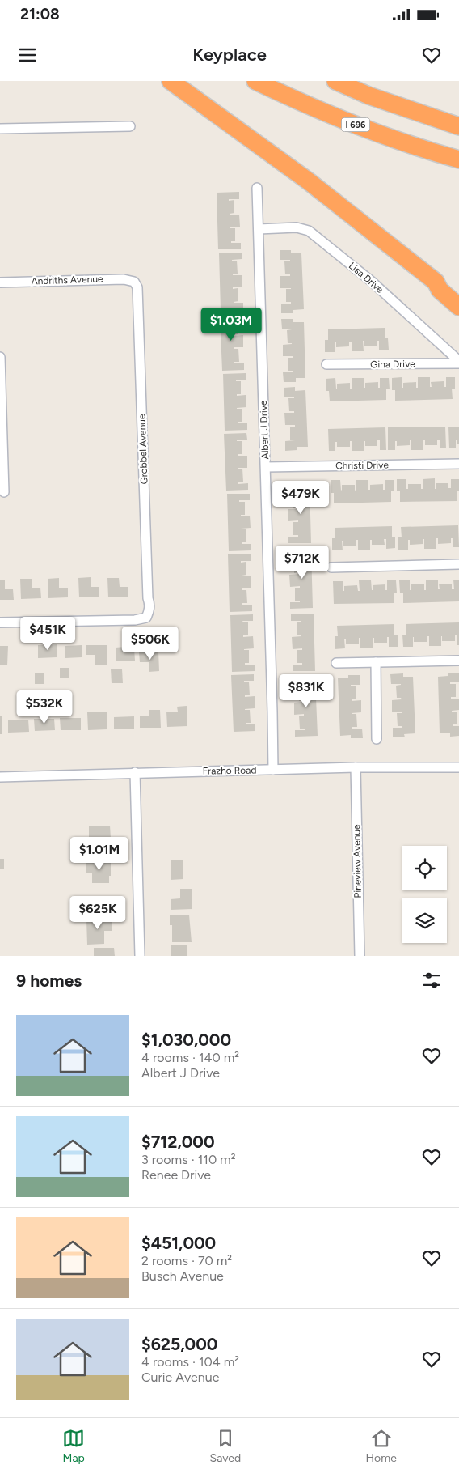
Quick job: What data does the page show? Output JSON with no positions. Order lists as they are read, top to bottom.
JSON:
{
  "streets": {
    "highway": ["I 696"],
    "street": [
      "Lisa Drive",
      "Andriths Avenue",
      "Gina Drive",
      "Albert J Drive",
      "Grobbel Avenue",
      "Christi Drive",
      "Frazho Road",
      "Pineview Avenue"
    ]
  },
  "crossings": [
    ["Lisa Drive", "Gina Drive"],
    ["Lisa Drive", "Albert J Drive"],
    ["Andriths Avenue", "Grobbel Avenue"],
    ["Albert J Drive", "Christi Drive"],
    ["Albert J Drive", "Frazho Road"],
    ["Frazho Road", "Pineview Avenue"]
  ],
  "page": {
    "status": "21:08",
    "header": "Keyplace",
    "price": [
      "$1.03M",
      "$479K",
      "$712K",
      "$451K",
      "$506K",
      "$831K",
      "$532K",
      "$1.01M",
      "$625K"
    ],
    "heading": "9 homes",
    "list": [
      {
        "name": "$1,030,000",
        "note": "4 rooms · 140 m² · Albert J Drive"
      },
      {
        "name": "$712,000",
        "note": "3 rooms · 110 m² · Renee Drive"
      },
      {
        "name": "$451,000",
        "note": "2 rooms · 70 m² · Busch Avenue"
      },
      {
        "name": "$625,000",
        "note": "4 rooms · 104 m² · Curie Avenue"
      }
    ],
    "tabs": ["Map", "Saved", "Home"]
  }
}
